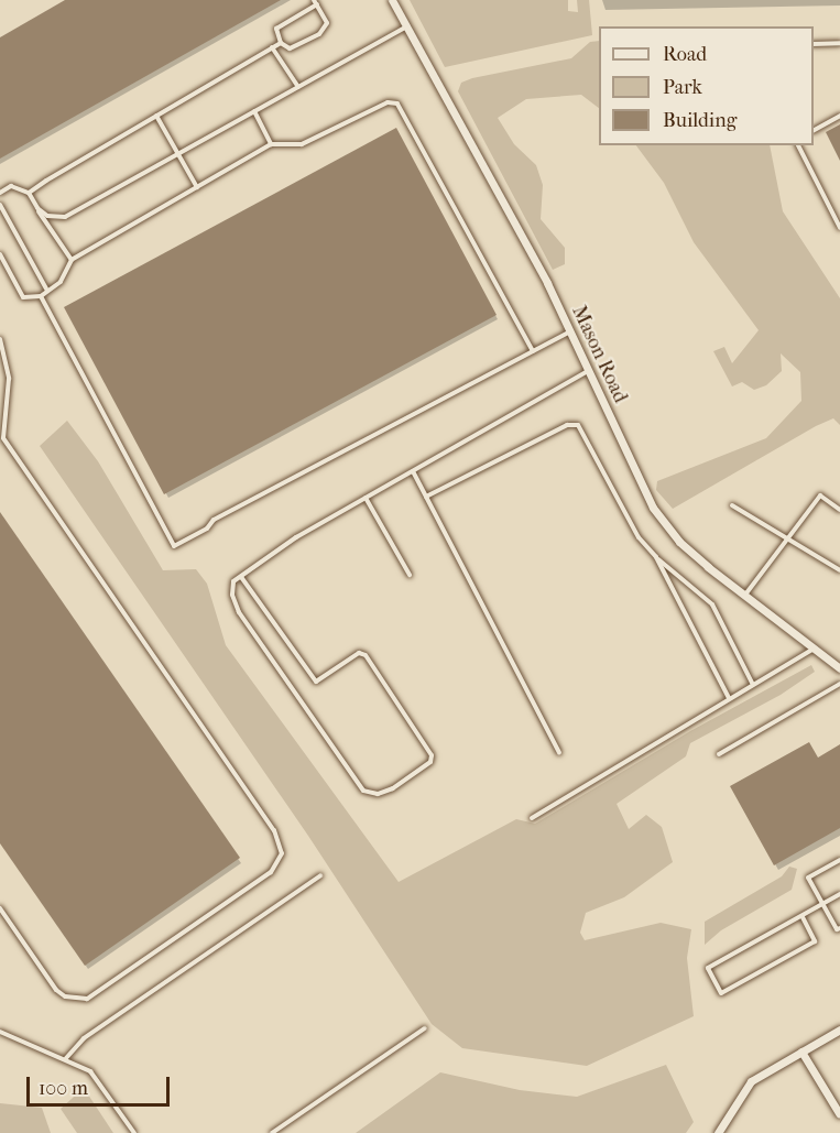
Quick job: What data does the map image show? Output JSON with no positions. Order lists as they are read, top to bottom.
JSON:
{
  "streets": {
    "street": ["Mason Road"]
  },
  "legend": ["Road", "Park", "Building"],
  "scale_bar": "100 m"
}
